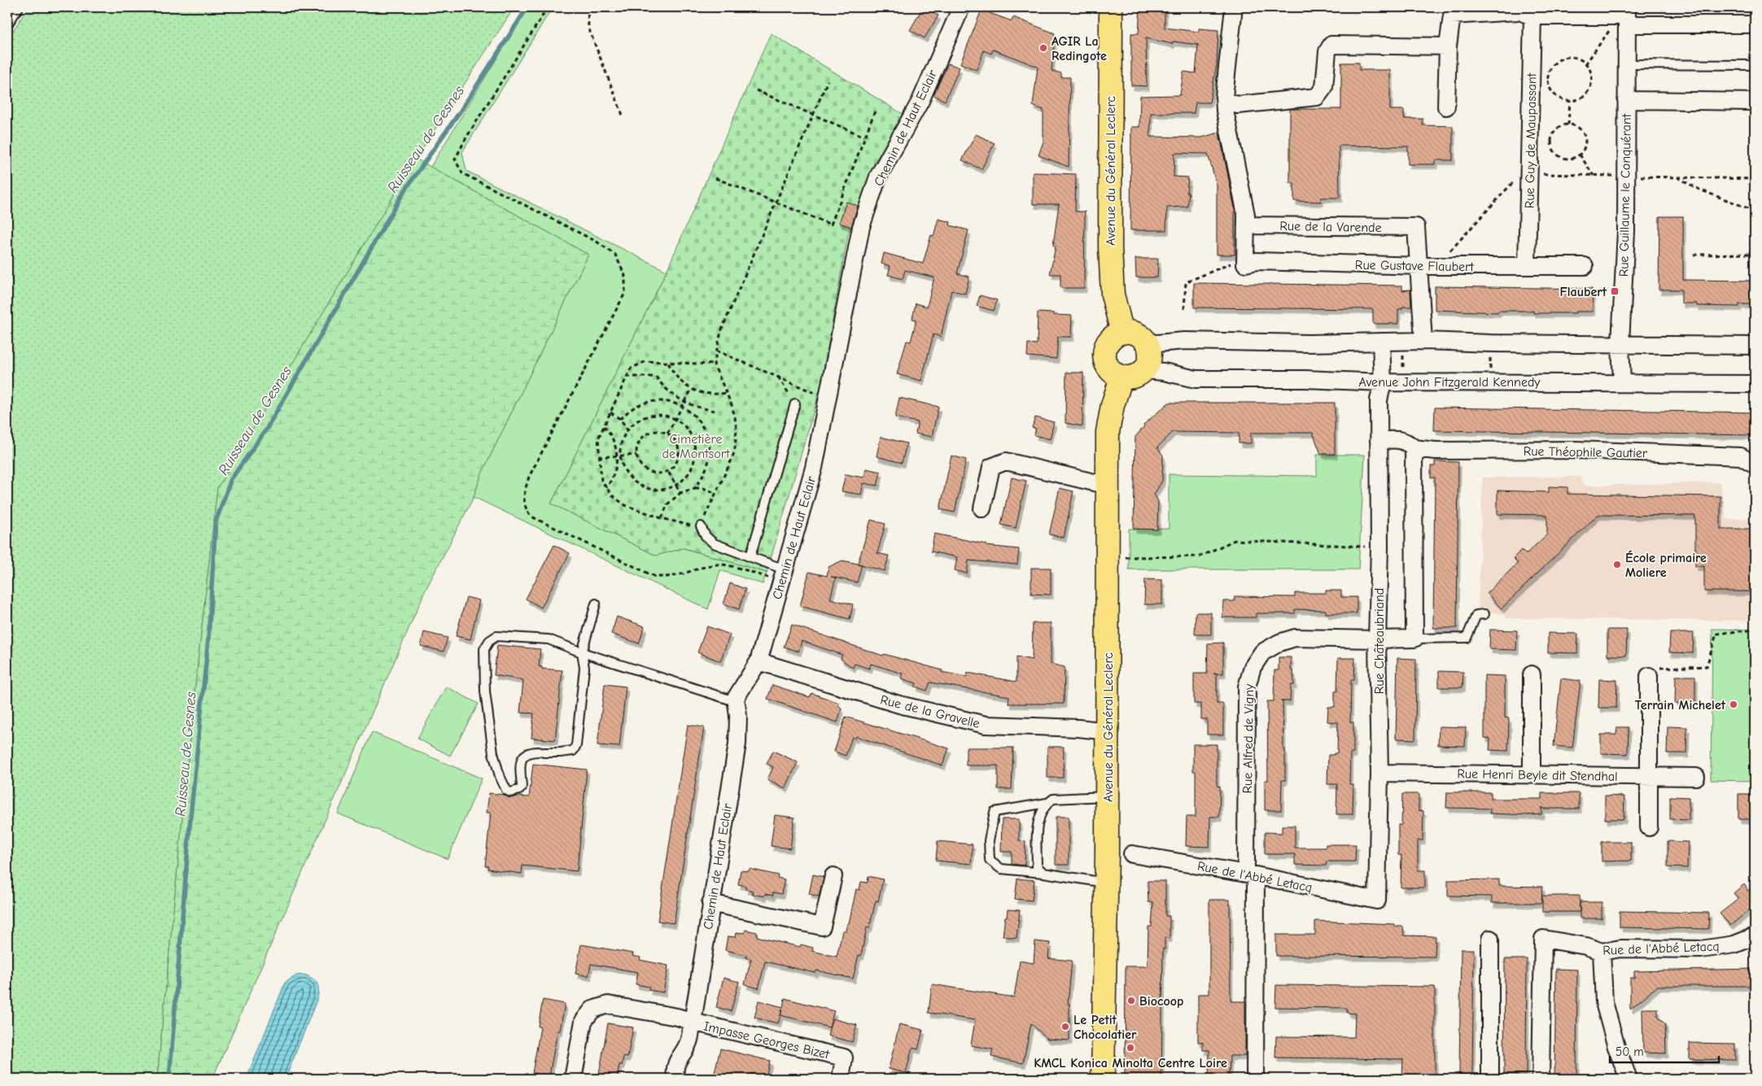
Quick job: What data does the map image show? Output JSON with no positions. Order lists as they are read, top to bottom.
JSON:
{
  "streets": {
    "main road": ["Avenue du Général Leclerc"],
    "street": [
      "Chemin de Haut Eclair",
      "Rue Guy de Maupassant",
      "Rue Guillaume le Conquérant",
      "Rue de la Varende",
      "Rue Gustave Flaubert",
      "Avenue John Fitzgerald Kennedy",
      "Rue Théophile Gautier",
      "Rue Châteaubriand",
      "Rue de la Gravelle",
      "Rue Alfred de Vigny",
      "Rue Henri Beyle dit Stendhal",
      "Rue de l'Abbé Letacq",
      "Impasse Georges Bizet"
    ]
  },
  "crossings": [
    ["Chemin de Haut Eclair", "Rue de la Gravelle"],
    ["Chemin de Haut Eclair", "Impasse Georges Bizet"],
    ["Rue Guy de Maupassant", "Rue Gustave Flaubert"],
    ["Avenue du Général Leclerc", "Avenue John Fitzgerald Kennedy"],
    ["Avenue du Général Leclerc", "Rue de la Gravelle"],
    ["Rue Guillaume le Conquérant", "Avenue John Fitzgerald Kennedy"],
    ["Rue de la Varende", "Rue Gustave Flaubert"],
    ["Avenue John Fitzgerald Kennedy", "Rue Châteaubriand"],
    ["Rue Châteaubriand", "Rue Alfred de Vigny"],
    ["Rue Châteaubriand", "Rue Henri Beyle dit Stendhal"],
    ["Rue Châteaubriand", "Rue de l'Abbé Letacq"],
    ["Rue Alfred de Vigny", "Rue de l'Abbé Letacq"]
  ],
  "water": ["Ruisseau de Gesnes"],
  "parks": ["Cimetière de Montsort"],
  "places": {
    "other": [
      "AGIR La Redingote",
      "École primaire Moliere",
      "Terrain Michelet",
      "Biocoop",
      "Le Petit Chocolatier",
      "KMCL Konica Minolta Centre Loire"
    ],
    "transit": ["Flaubert"]
  },
  "scale_bar": "50 m"
}
